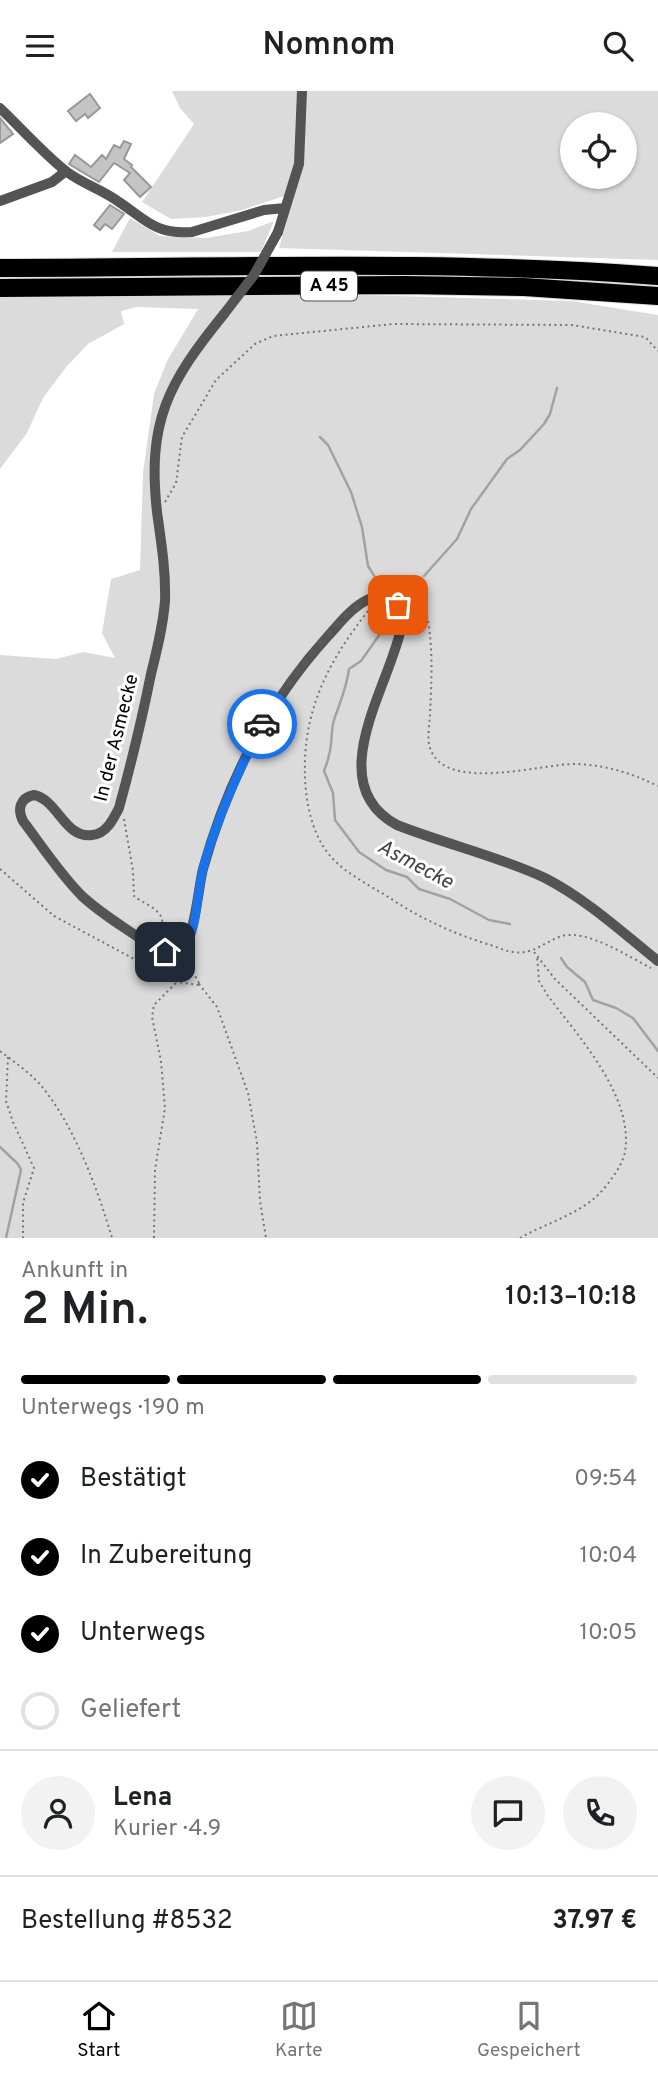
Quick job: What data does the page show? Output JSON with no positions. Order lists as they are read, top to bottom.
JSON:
{
  "streets": {
    "highway": ["A 45"],
    "street": ["In der Asmecke"]
  },
  "water": ["Asmecke"],
  "page": {
    "header": "Nomnom",
    "heading": ["2 Min.", "Ankunft in", "10:13–10:18"],
    "panel": [
      "Lena",
      "Kurier · 4.9",
      "Bestellung #8532",
      "37.97 €"
    ],
    "bar": "Unterwegs · 190 m",
    "list": [
      ["Bestätigt", "09:54"],
      ["In Zubereitung", "10:04"],
      ["Unterwegs", "10:05"],
      "Geliefert"
    ],
    "tabs": ["Start", "Karte", "Gespeichert"]
  }
}
